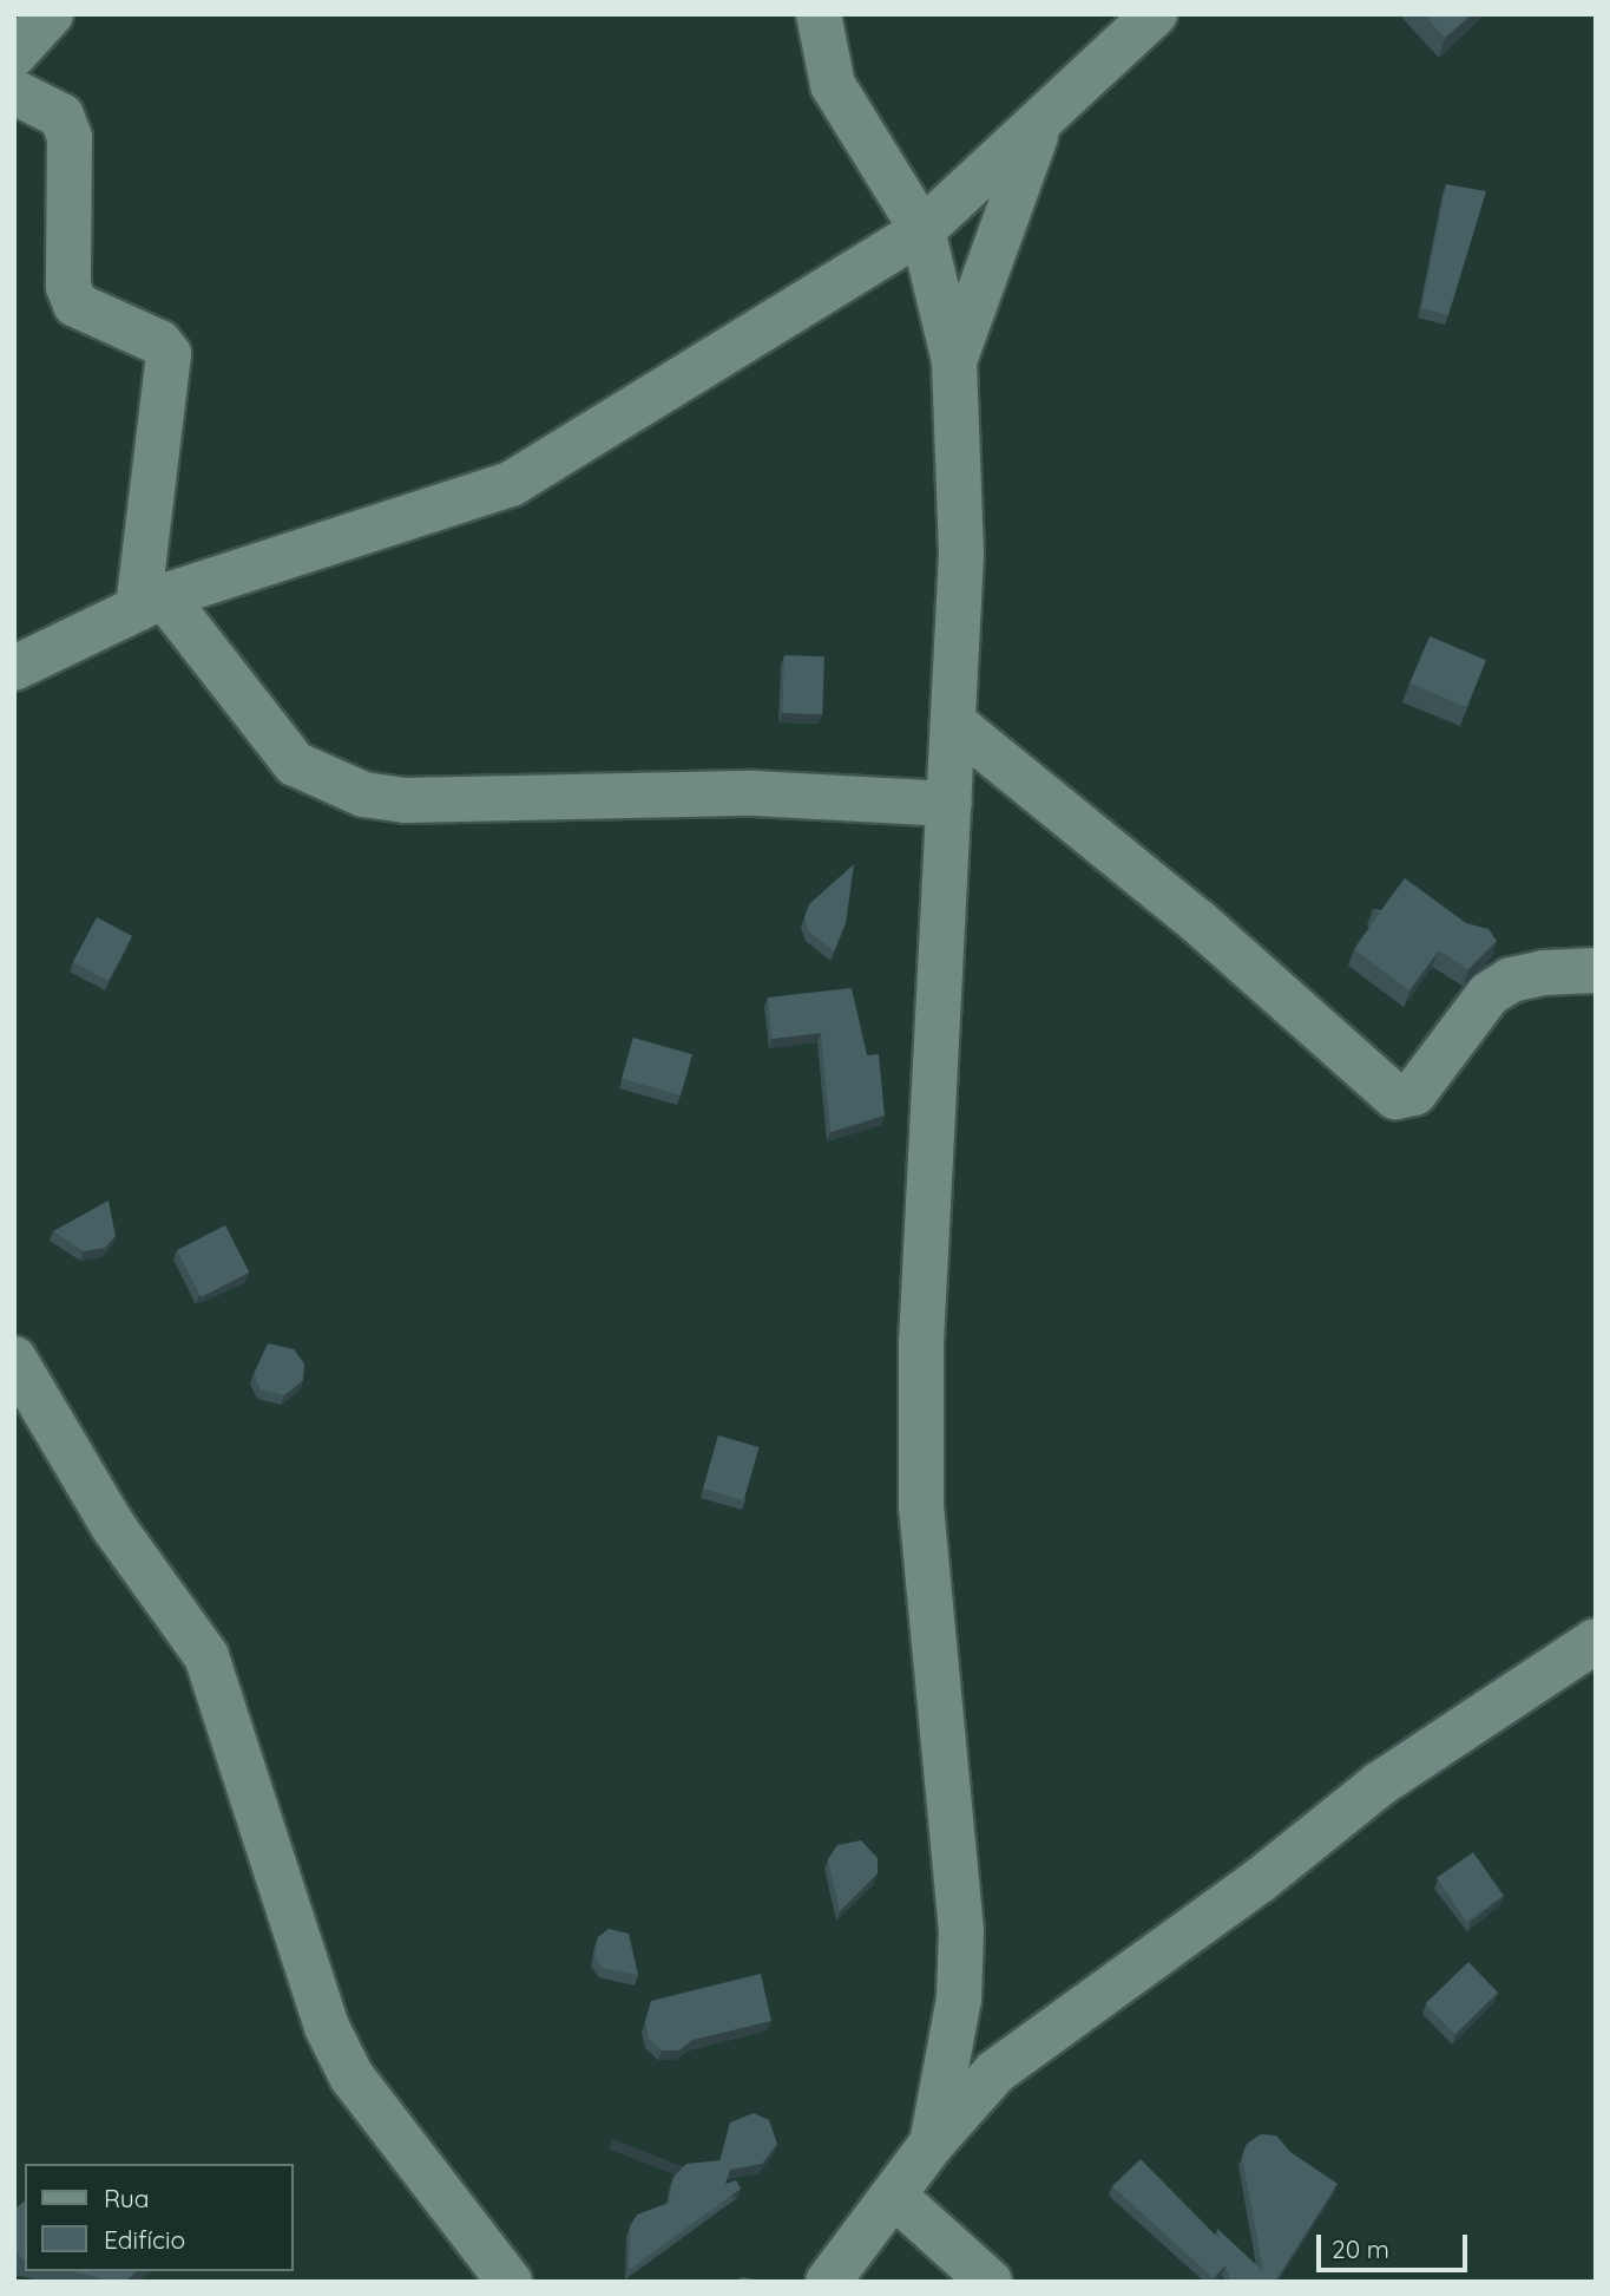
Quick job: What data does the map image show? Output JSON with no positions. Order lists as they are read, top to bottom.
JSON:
{
  "legend": ["Rua", "Edifício"],
  "scale_bar": "20 m"
}
